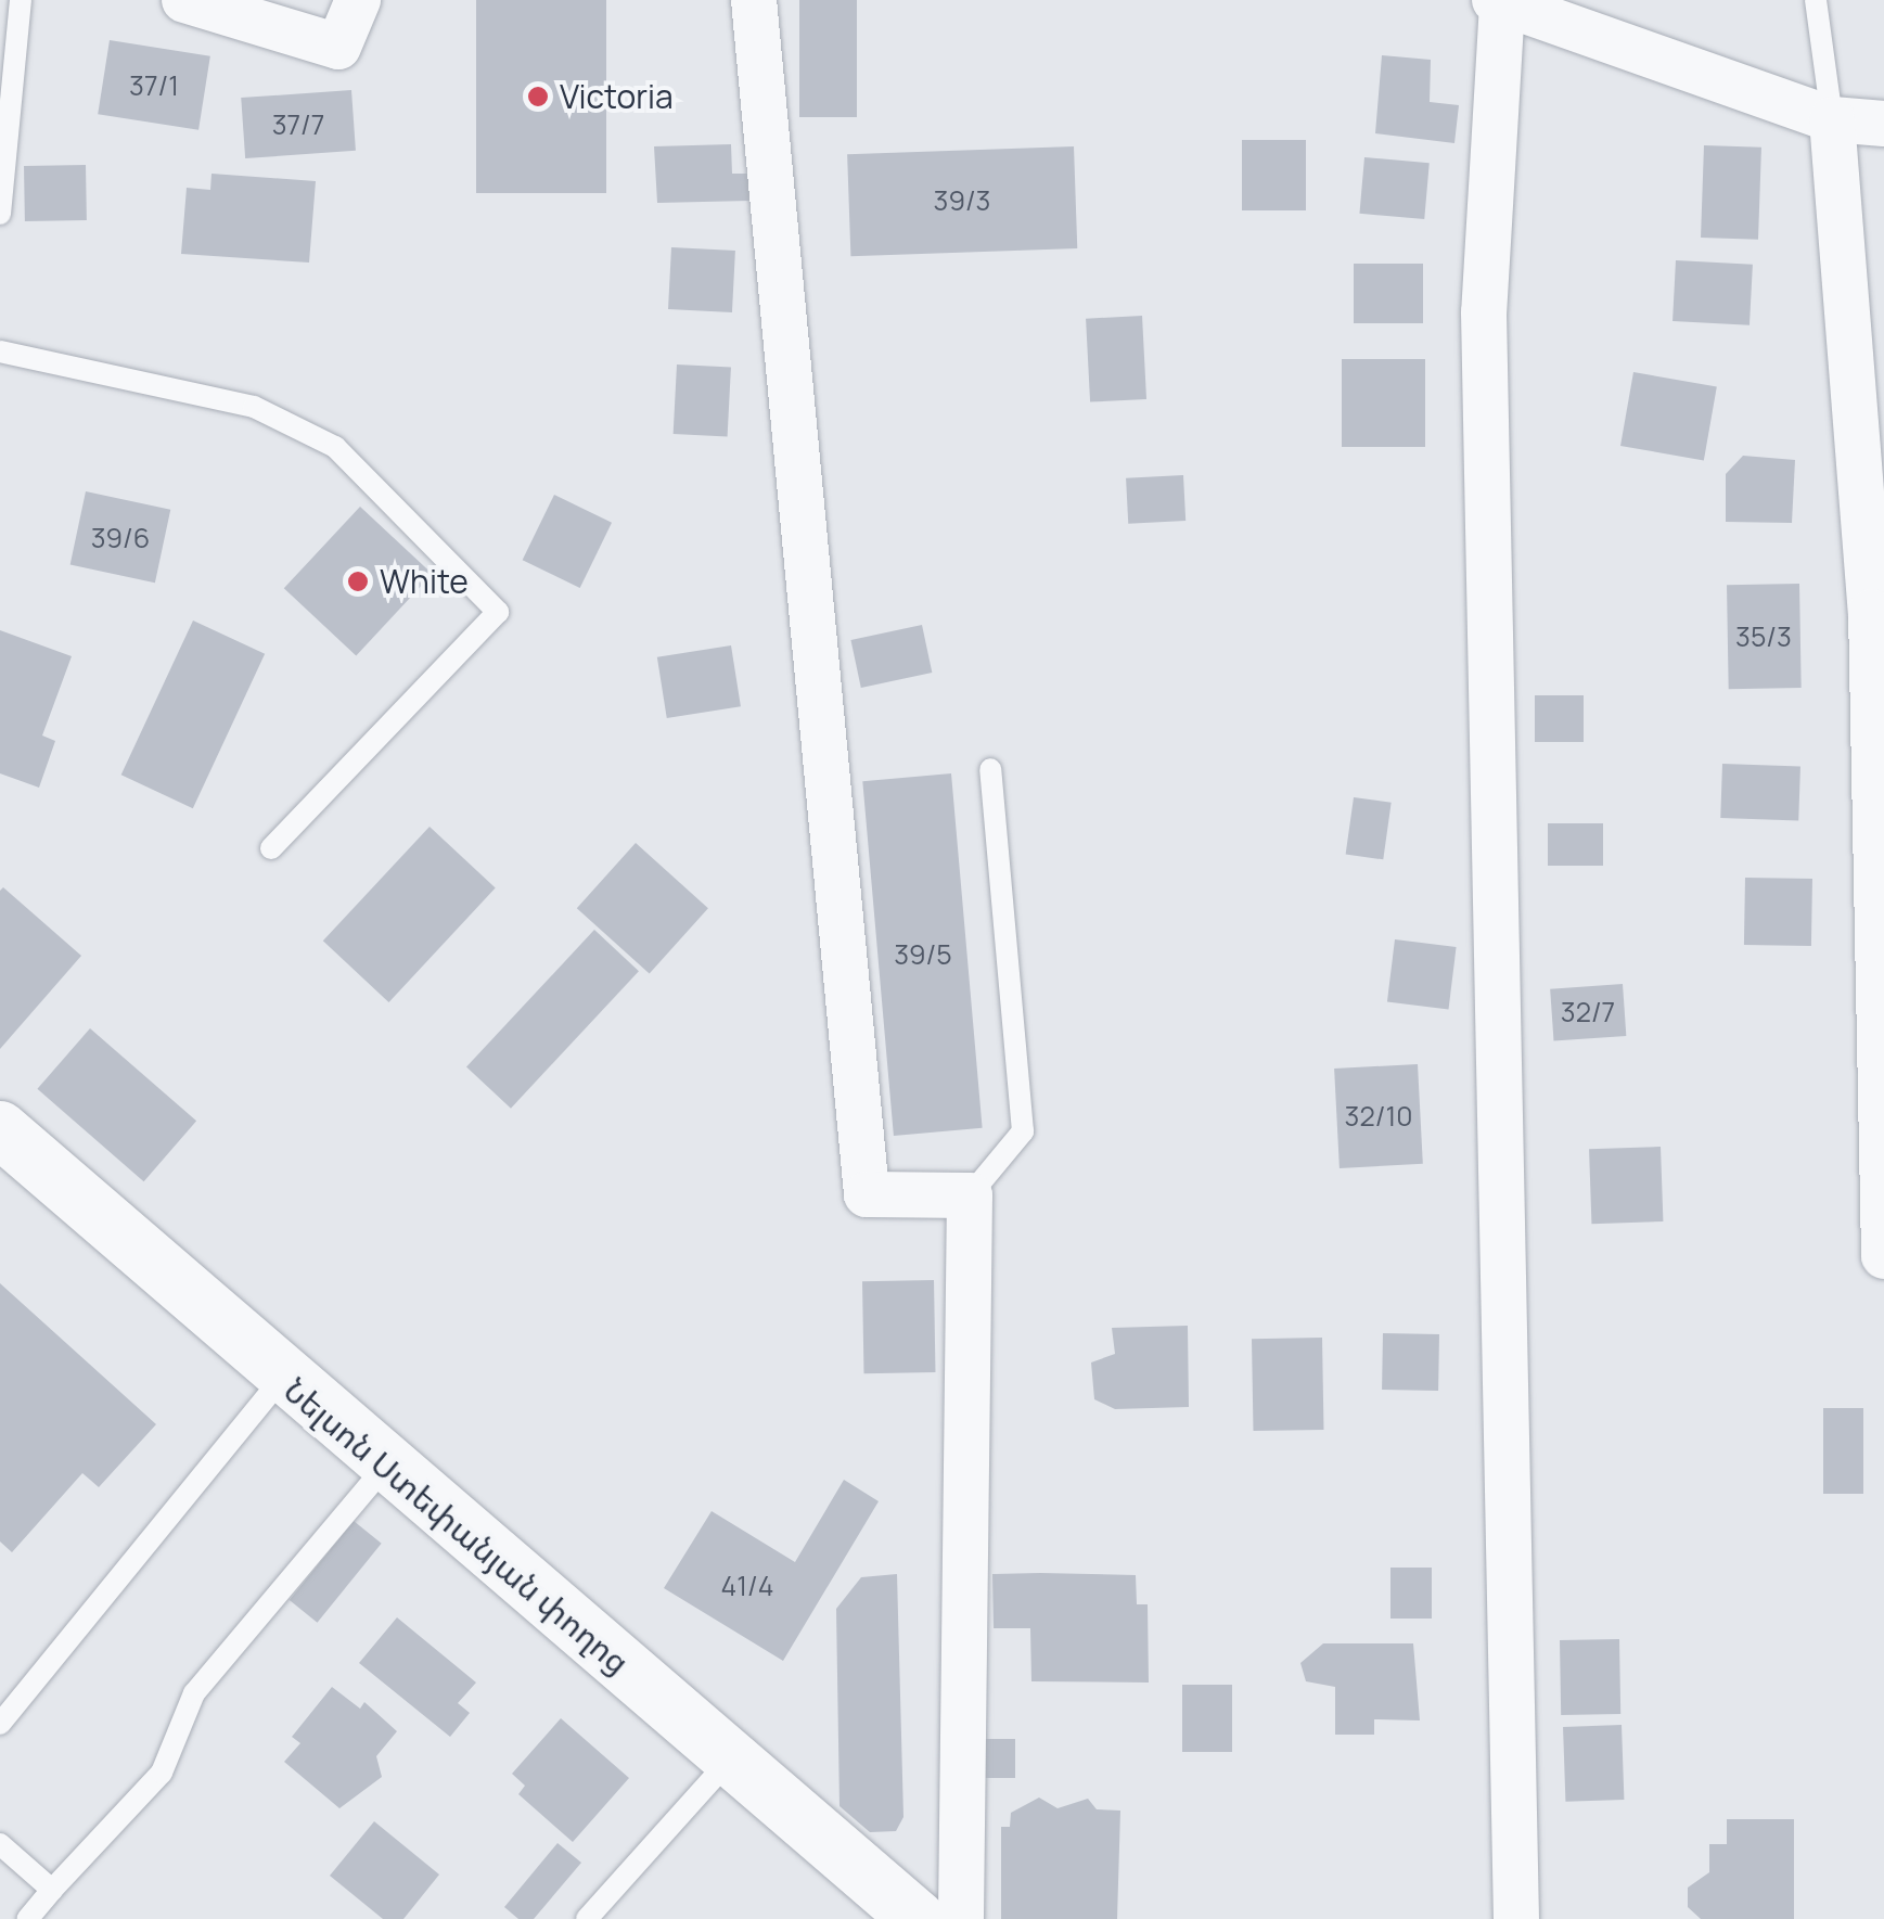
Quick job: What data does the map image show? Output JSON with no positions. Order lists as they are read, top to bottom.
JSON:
{
  "streets": {
    "street": ["Նելսոն Ստեփանյան փողոց"]
  },
  "places": ["Victoria", "White"],
  "house_numbers": [
    "37/1",
    "37/7",
    "39/3",
    "39/6",
    "35/3",
    "39/5",
    "32/7",
    "32/10",
    "41/4"
  ]
}
